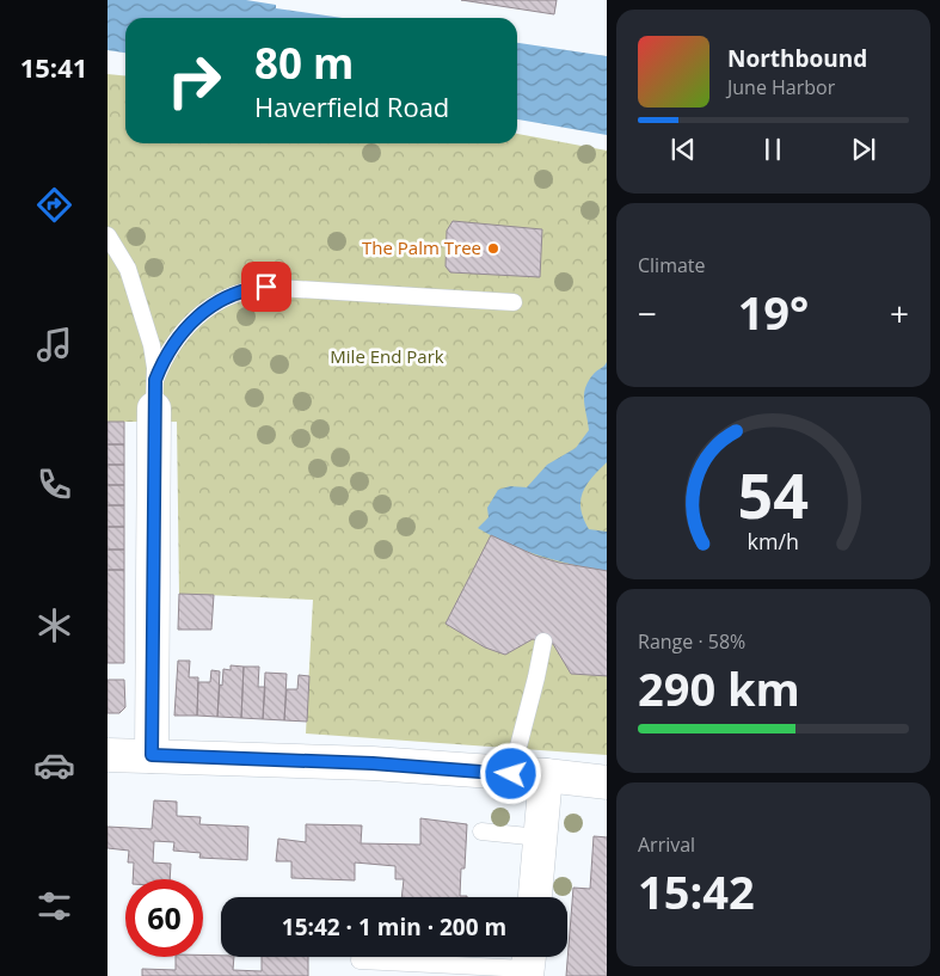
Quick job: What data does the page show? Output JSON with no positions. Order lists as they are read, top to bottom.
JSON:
{
  "parks": ["Mile End Park"],
  "places": ["The Palm Tree"],
  "page": {
    "tabs": "15:41",
    "turn": ["80 m", "Haverfield Road"],
    "song": ["Northbound", "June Harbor"],
    "tile": [
      "Climate",
      ["Range · 58%", "290 km"],
      ["Arrival", "15:42"]
    ],
    "heat": ["−", "19°", "+"],
    "limit": "60",
    "trip": "15:42 · 1 min · 200 m",
    "gauge": ["54", "km/h"]
  }
}
